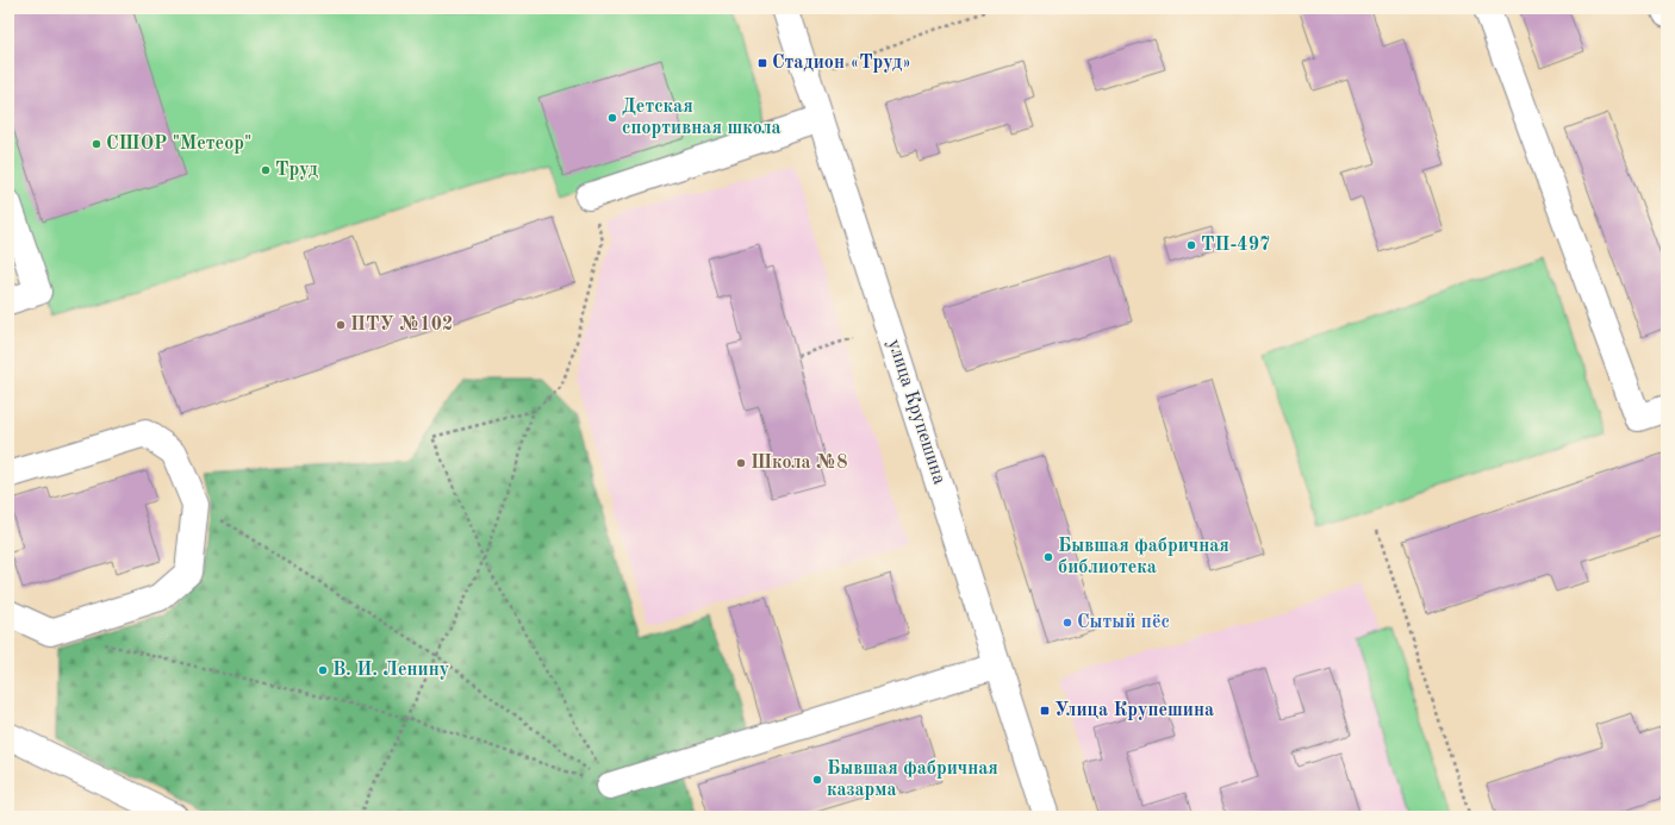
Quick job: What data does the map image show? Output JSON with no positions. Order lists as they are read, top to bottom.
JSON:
{
  "streets": {
    "main road": ["улица Крупешина"]
  },
  "places": {
    "transit": ["Стадион «Труд»", "Улица Крупешина"],
    "other": [
      "Детская спортивная школа",
      "СШОР \"Метеор\"",
      "Труд",
      "ТП-497",
      "ПТУ №102",
      "Школа №8",
      "Бывшая фабричная библиотека",
      "Сытый пёс",
      "В. И. Ленину",
      "Бывшая фабричная казарма"
    ]
  }
}
